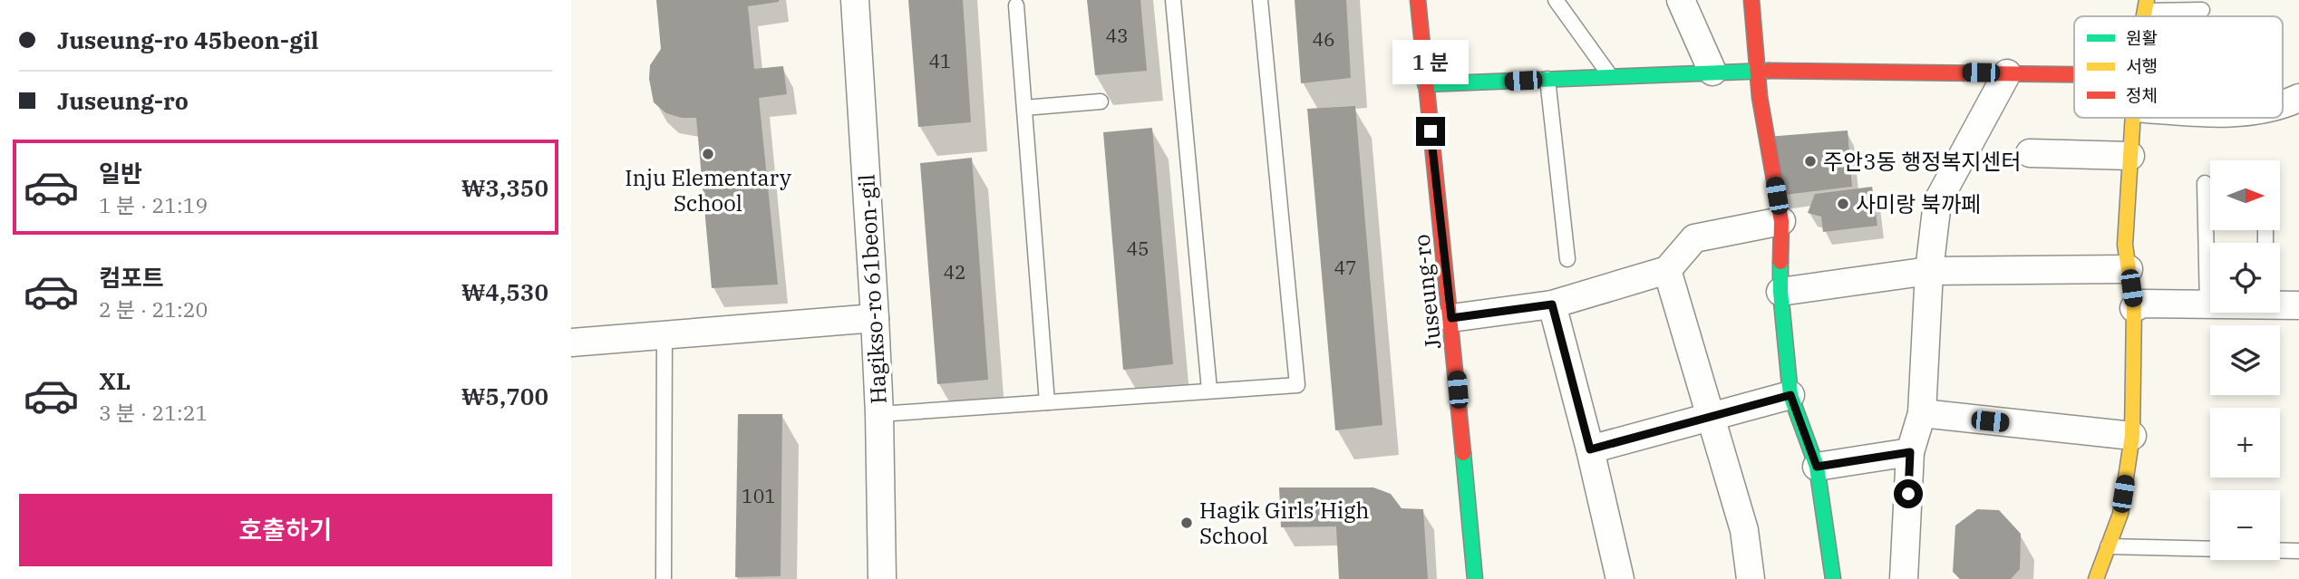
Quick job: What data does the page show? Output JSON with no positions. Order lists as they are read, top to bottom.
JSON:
{
  "streets": {
    "street": ["Hagikso-ro 61beon-gil", "Juseung-ro"]
  },
  "places": [
    "Inju Elementary School",
    "주안3동 행정복지센터",
    "사미랑 북까페",
    "Hagik Girls’High School"
  ],
  "house_numbers": [
    "43",
    "46",
    "41",
    "45",
    "47",
    "42",
    "101"
  ],
  "legend": ["원활", "서행", "정체"],
  "north": "right",
  "page": {
    "banner": ["Juseung-ro 45beon-gil", "Juseung-ro"],
    "bubble": "1 분",
    "list": [
      {
        "name": "일반",
        "note": "1 분 · 21:19",
        "value": "₩3,350"
      },
      {
        "name": "컴포트",
        "note": "2 분 · 21:20",
        "value": "₩4,530"
      },
      {
        "name": "XL",
        "note": "3 분 · 21:21",
        "value": "₩5,700"
      }
    ],
    "map_buttons": ["+", "−"],
    "buttons": "호출하기"
  }
}
